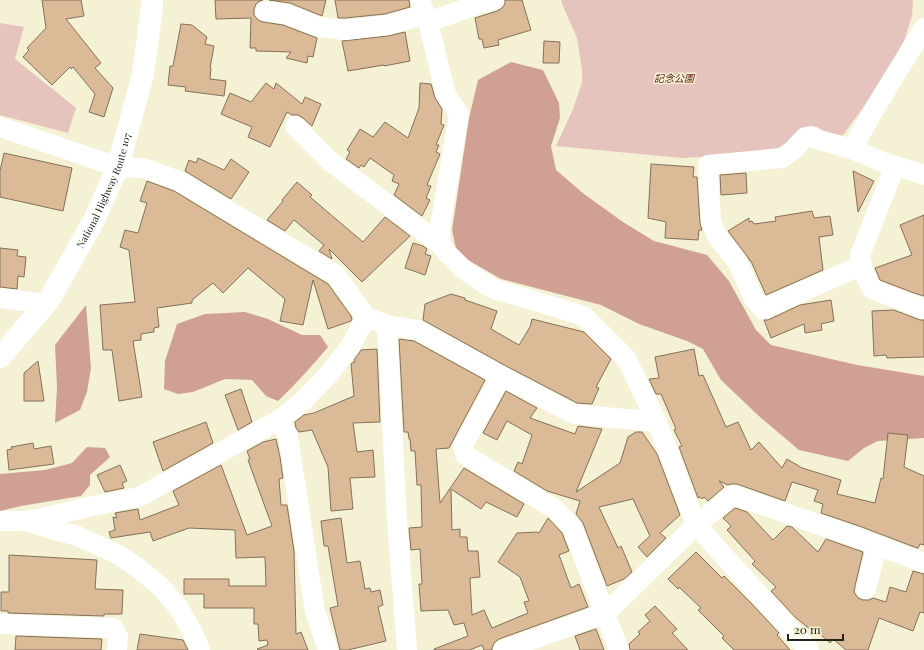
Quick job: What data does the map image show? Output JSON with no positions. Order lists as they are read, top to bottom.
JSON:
{
  "streets": {
    "highway": ["National Highway Route 107"]
  },
  "parks": ["記念公園"],
  "scale_bar": "20 m"
}
